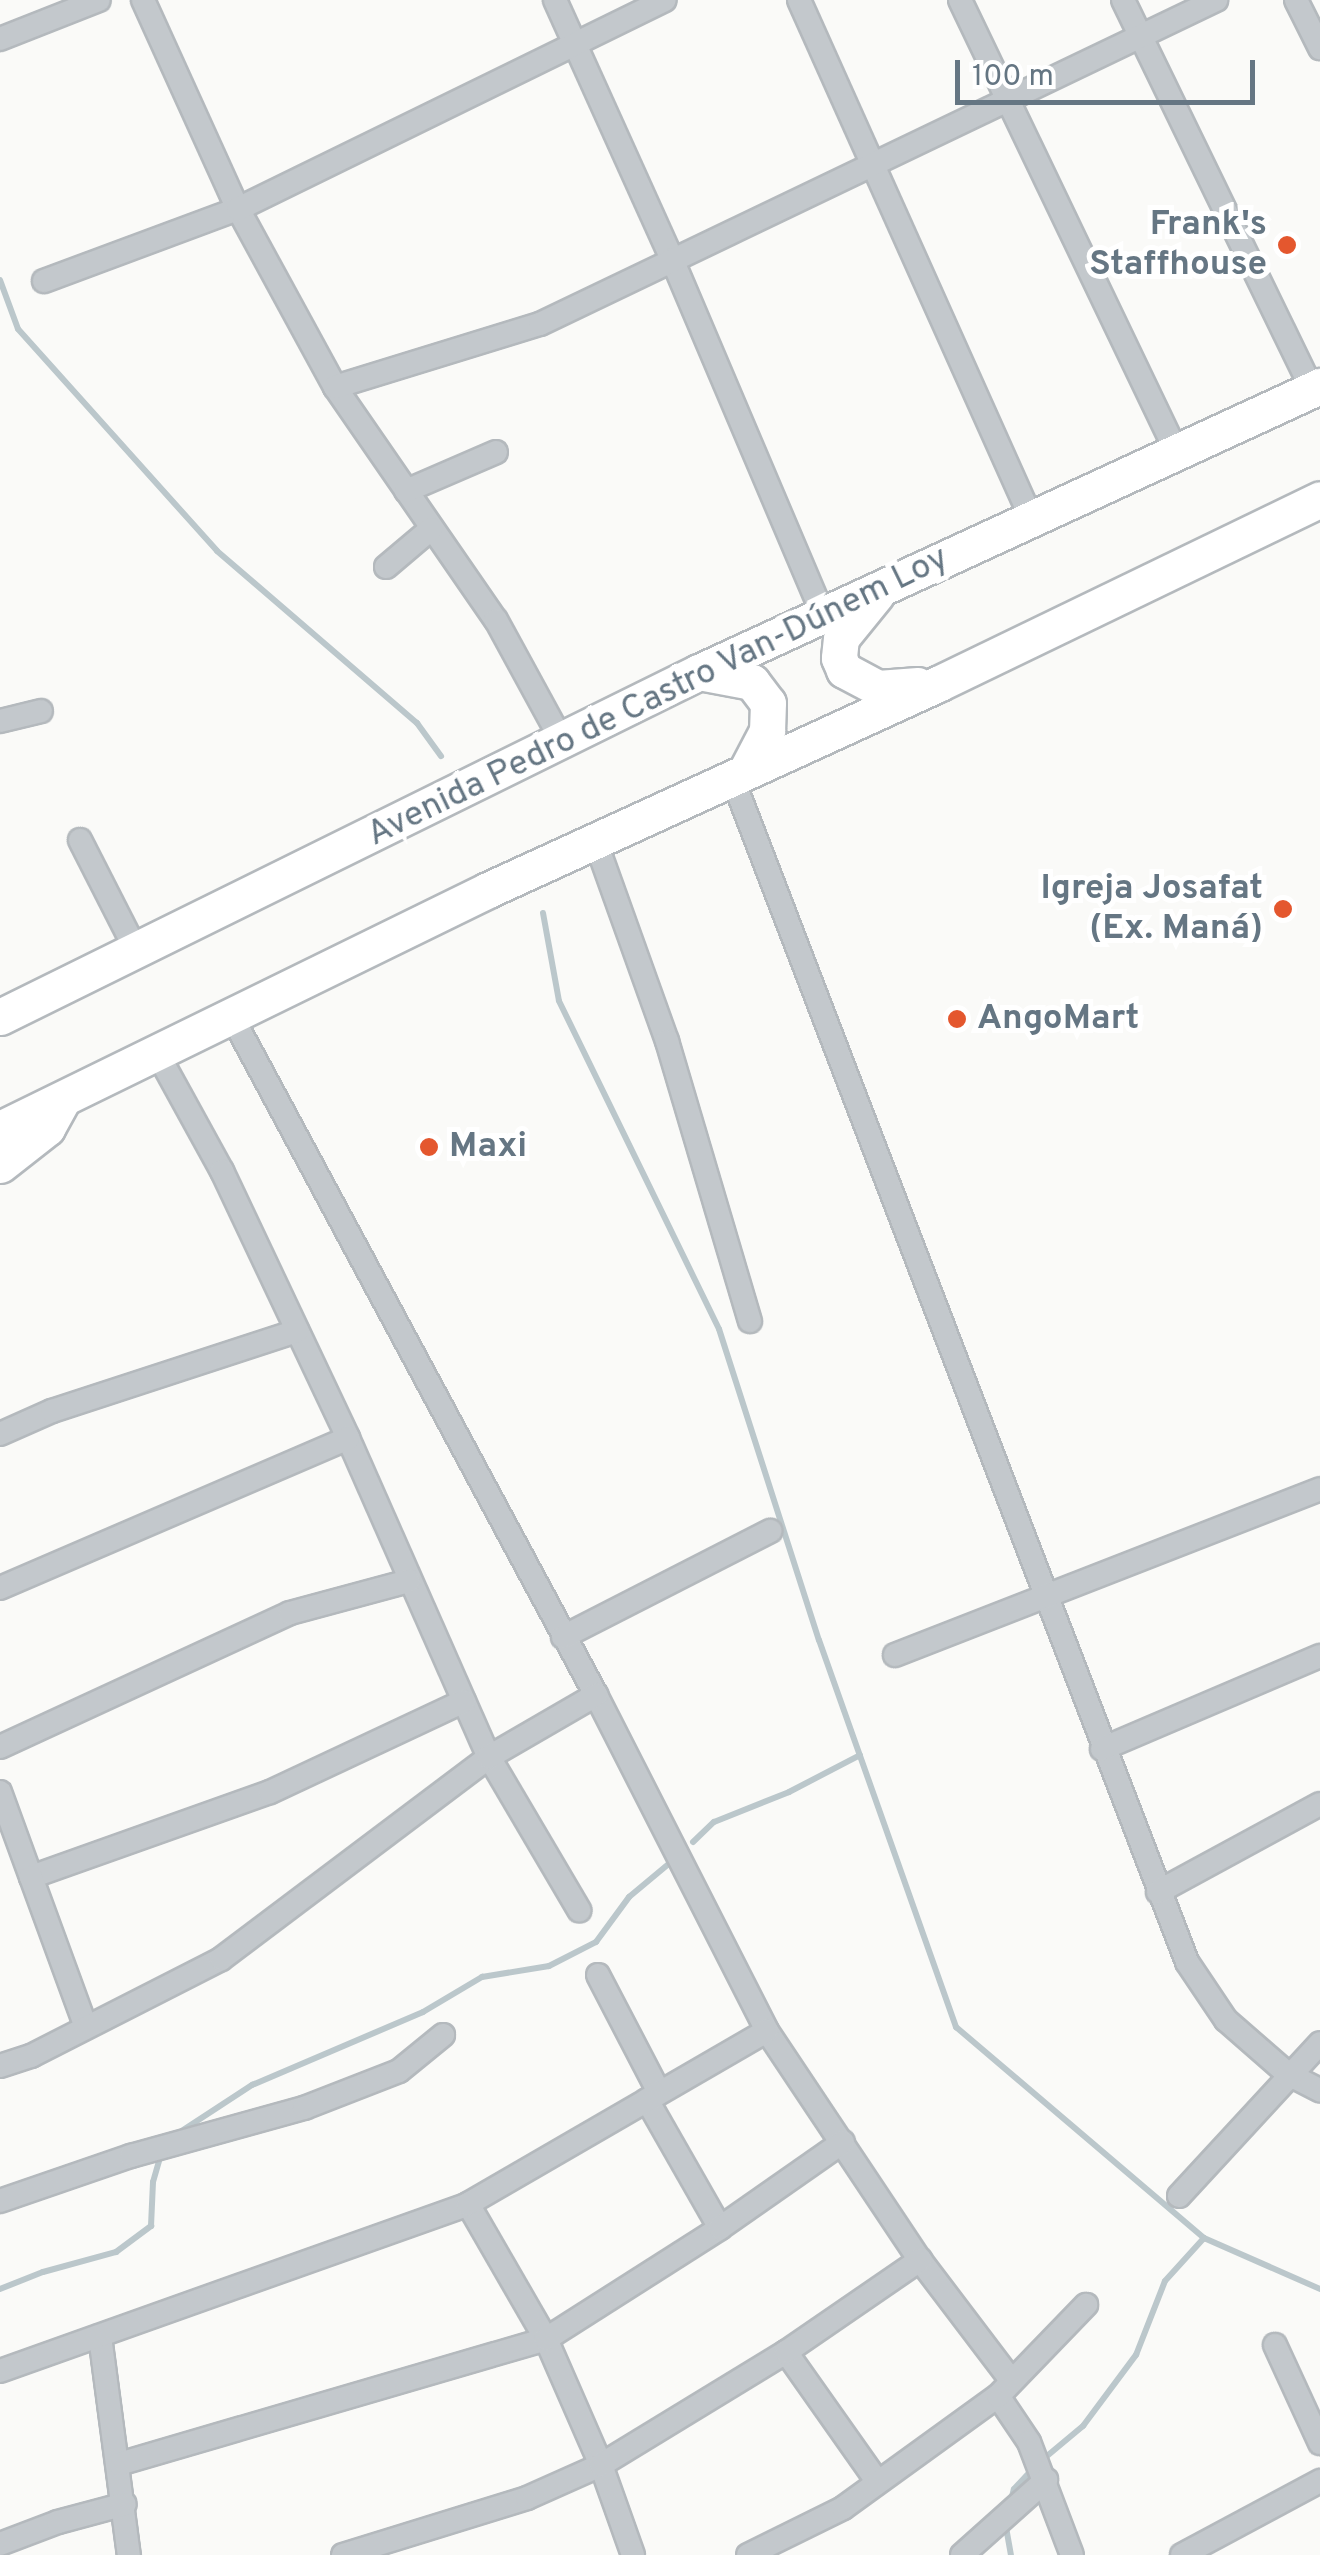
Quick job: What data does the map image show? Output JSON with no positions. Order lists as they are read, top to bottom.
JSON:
{
  "streets": {
    "highway": ["Avenida Pedro de Castro Van-Dúnem Loy"]
  },
  "places": [
    "Frank's Staffhouse",
    "Igreja Josafat (Ex. Maná)",
    "AngoMart",
    "Maxi"
  ],
  "scale_bar": "100 m"
}
